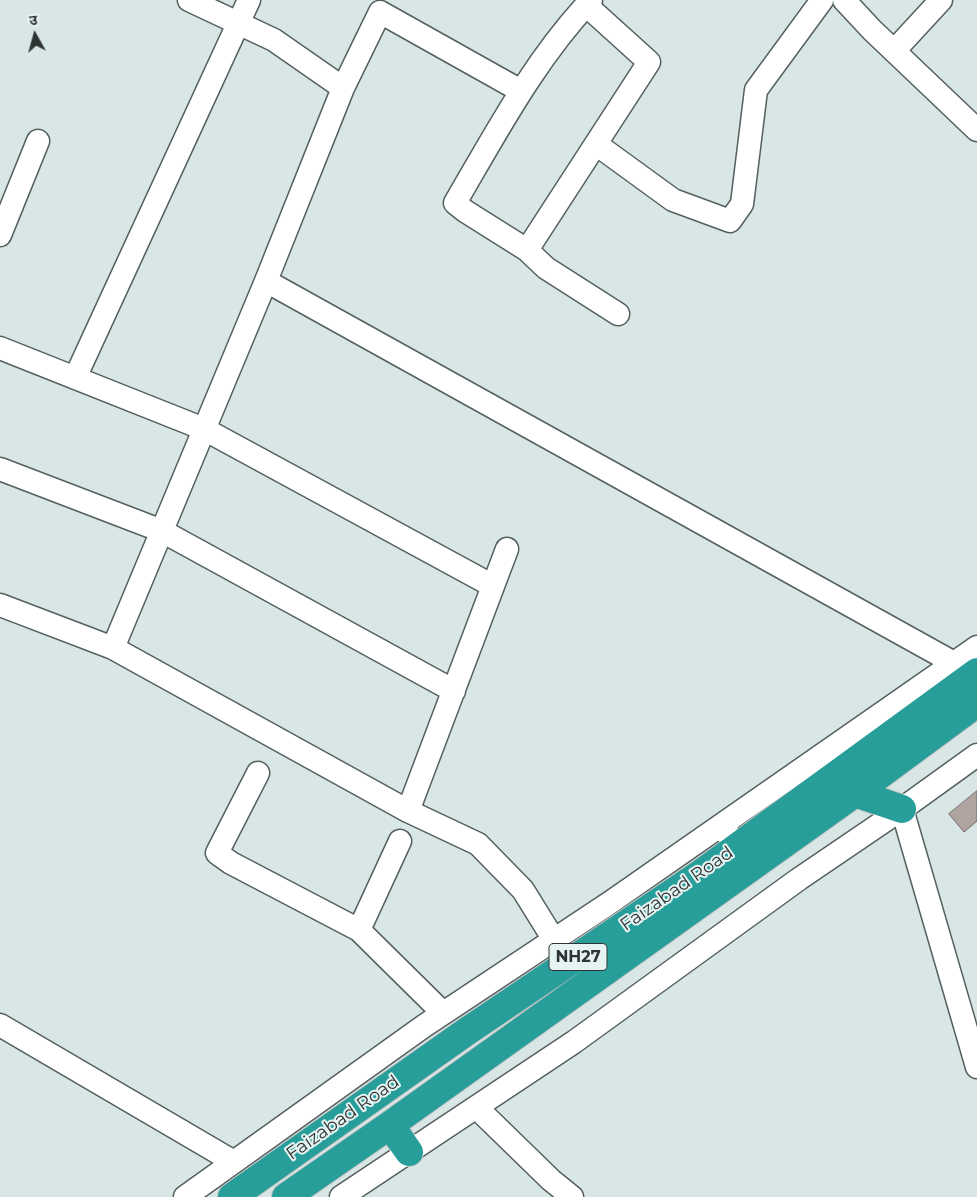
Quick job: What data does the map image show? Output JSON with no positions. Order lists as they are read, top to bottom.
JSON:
{
  "streets": {
    "highway": ["Faizabad Road", "NH27"]
  },
  "crossings": [
    ["Faizabad Road", "NH27"]
  ],
  "north": "top"
}
